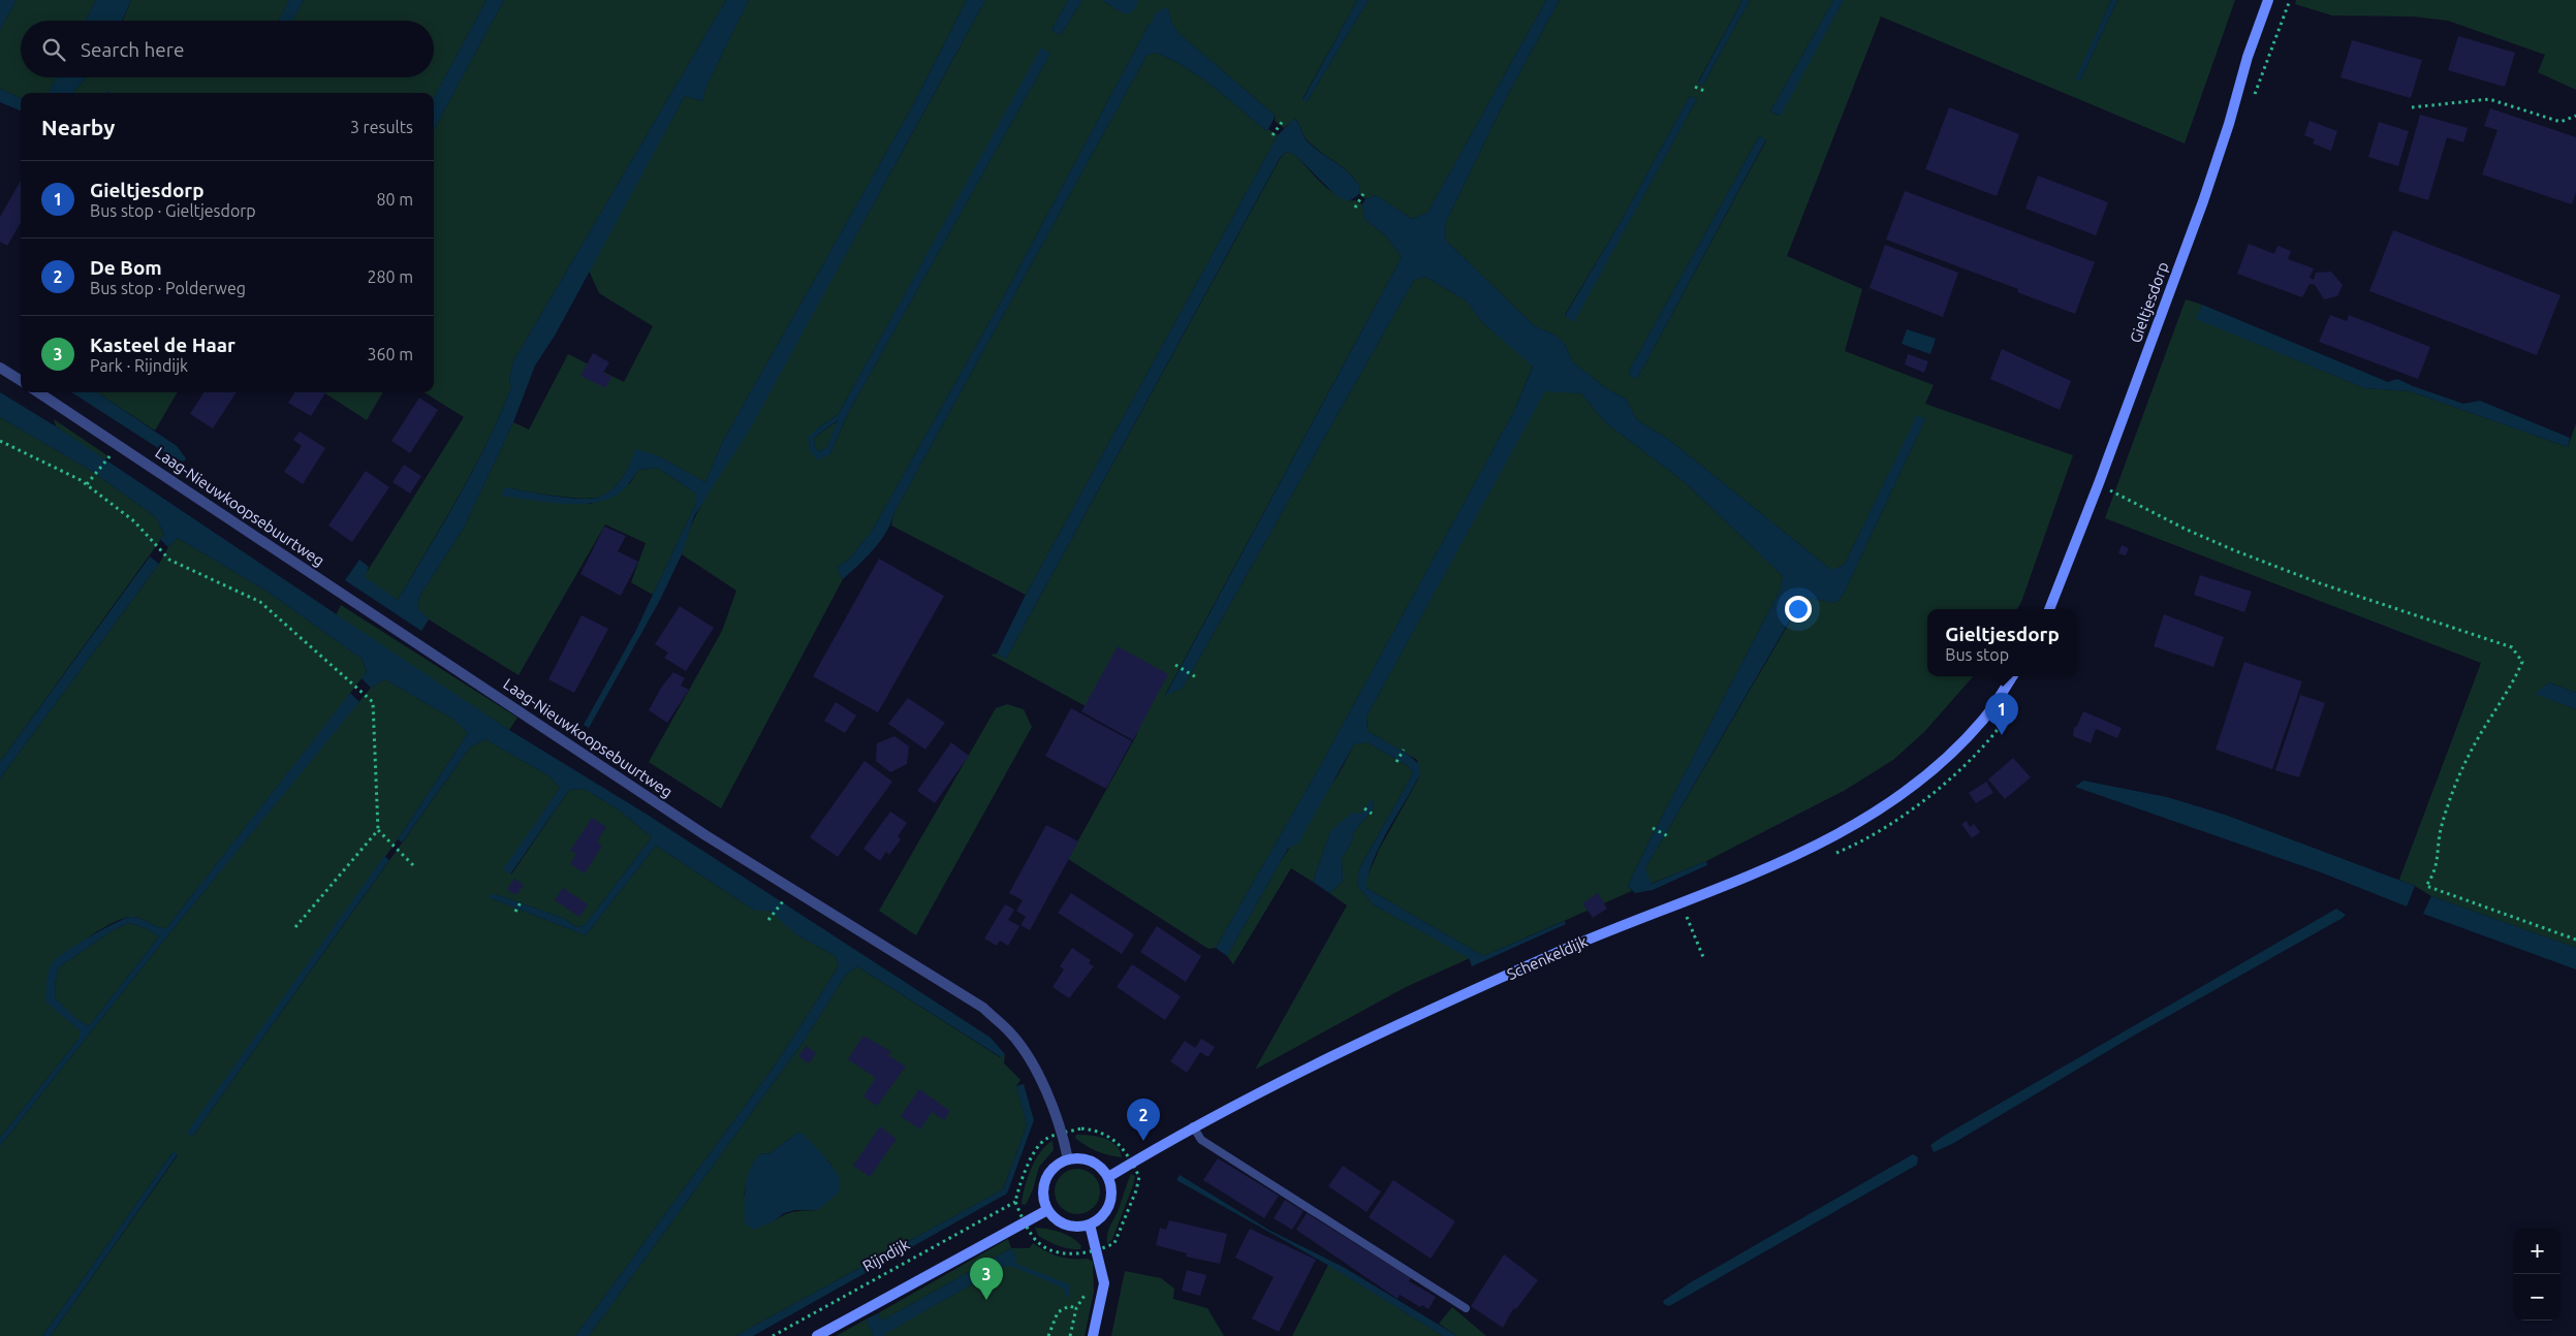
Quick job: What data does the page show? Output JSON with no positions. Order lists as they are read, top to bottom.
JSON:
{
  "streets": {
    "street": ["Gieltjesdorp", "Laag-Nieuwkoopsebuurtweg", "Schenkeldijk"],
    "path": ["Rijndijk"]
  },
  "crossings": [
    ["Laag-Nieuwkoopsebuurtweg", "Schenkeldijk"]
  ],
  "page": {
    "search": "Search here",
    "heading": ["Nearby", "3 results"],
    "list": [
      {
        "mark": "1",
        "name": "Gieltjesdorp",
        "note": "Bus stop · Gieltjesdorp",
        "value": "80 m"
      },
      {
        "mark": "2",
        "name": "De Bom",
        "note": "Bus stop · Polderweg",
        "value": "280 m"
      },
      {
        "mark": "3",
        "name": "Kasteel de Haar",
        "note": "Park · Rijndijk",
        "value": "360 m"
      }
    ],
    "popup": ["Gieltjesdorp", "Bus stop"],
    "pins": ["1", "2", "3"],
    "map_buttons": ["+", "−"]
  }
}
